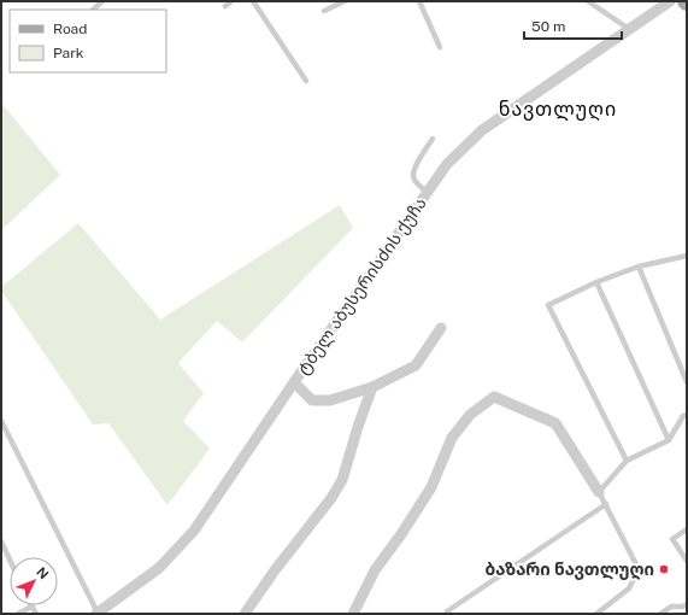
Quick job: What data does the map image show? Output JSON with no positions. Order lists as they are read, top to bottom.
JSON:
{
  "streets": {
    "street": ["ტბელ აბუსერისძის ქუჩა"]
  },
  "districts": ["ნავთლუღი"],
  "places": ["ბაზარი ნავთლუღი"],
  "legend": ["Road", "Park"],
  "scale_bar": "50 m",
  "north": "top right"
}
